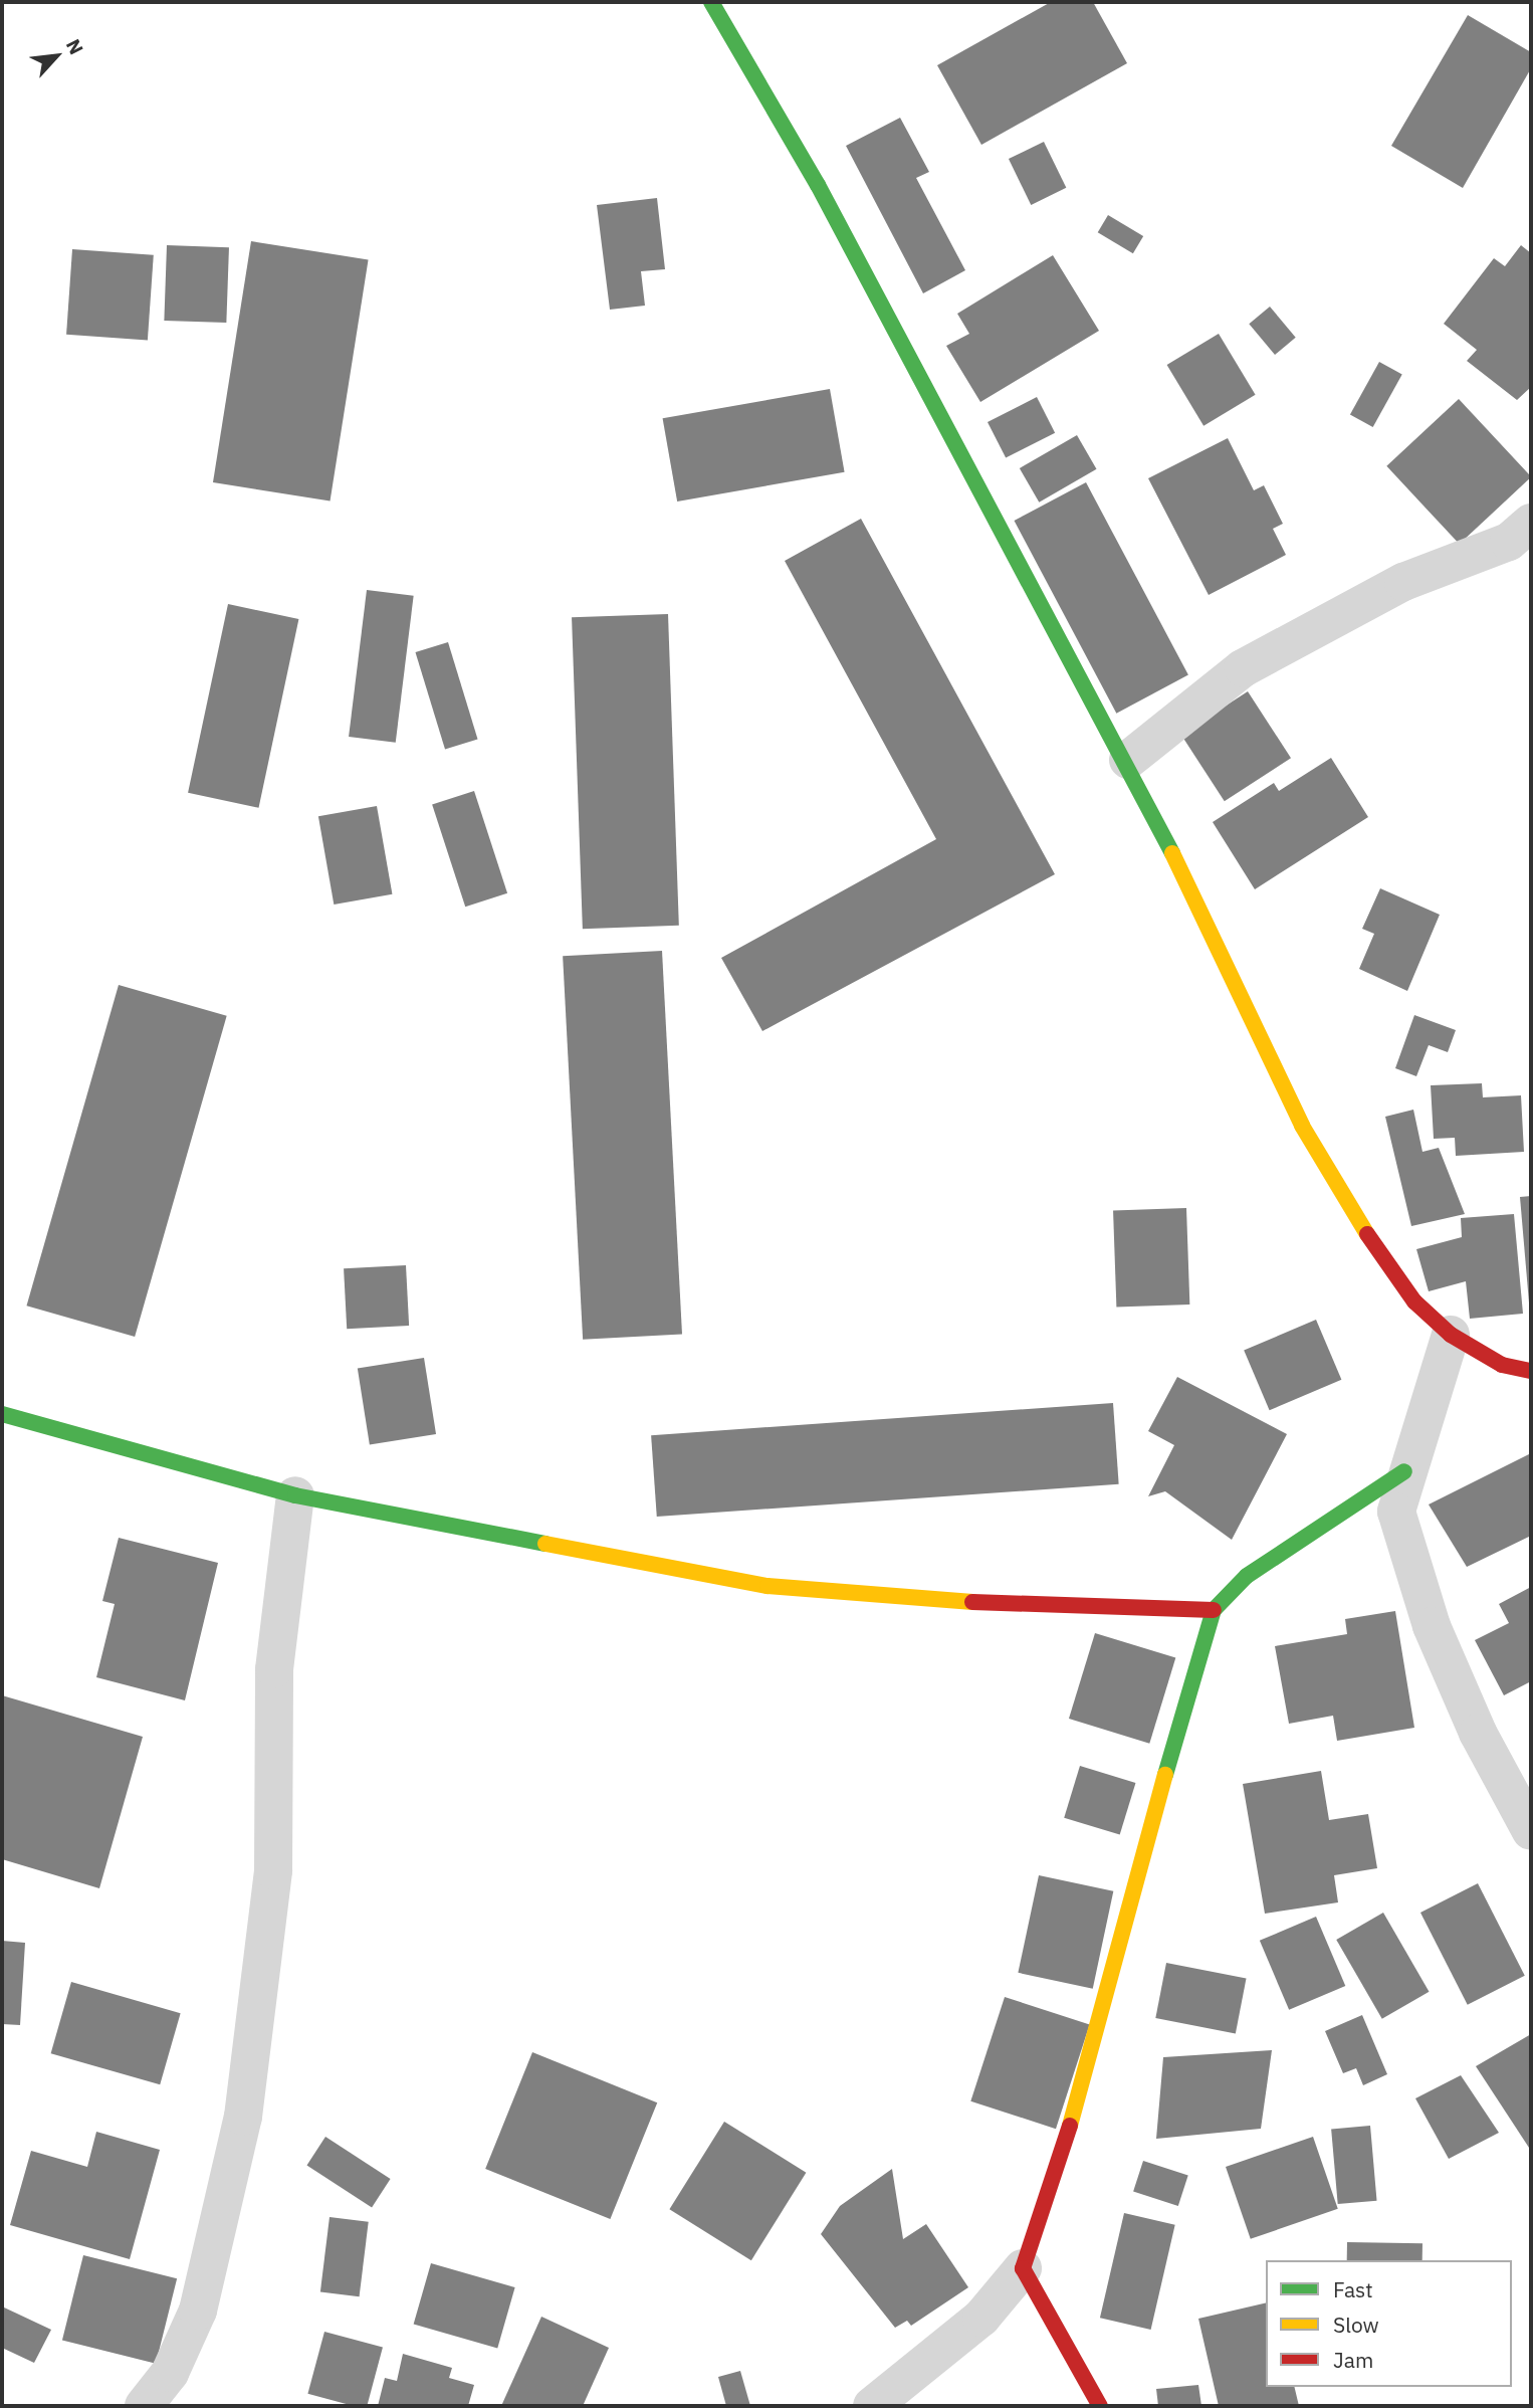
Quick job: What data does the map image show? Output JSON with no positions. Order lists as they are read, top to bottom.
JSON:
{
  "legend": ["Fast", "Slow", "Jam"],
  "north": "top right"
}
